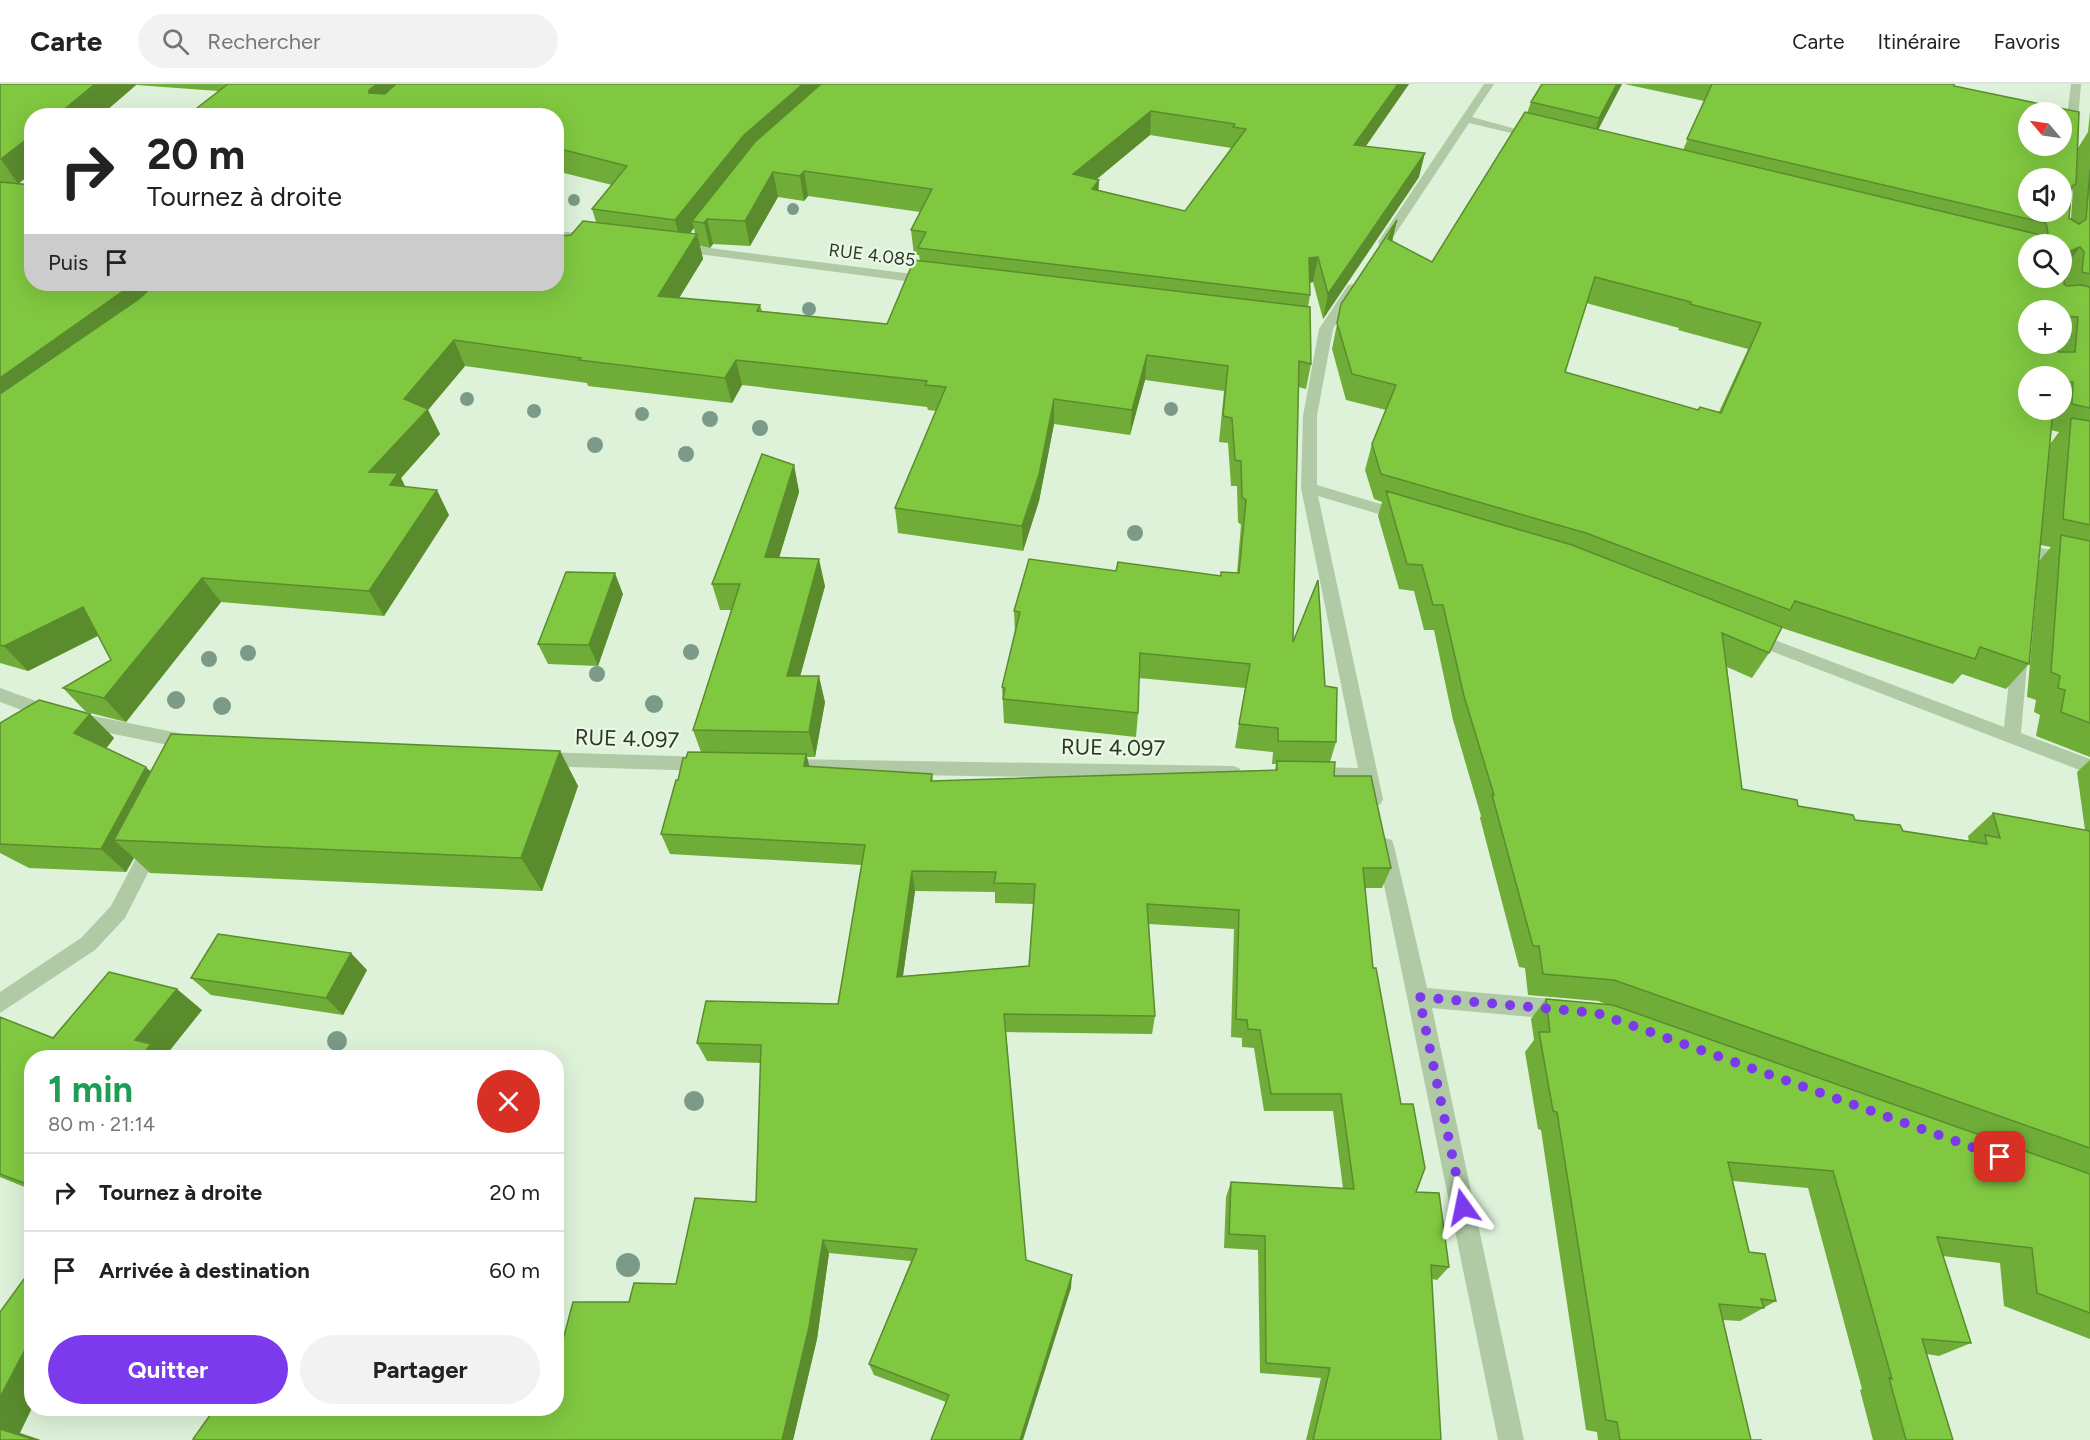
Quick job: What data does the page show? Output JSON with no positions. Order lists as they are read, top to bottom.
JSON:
{
  "streets": {
    "street": ["RUE 4.085", "RUE 4.097"]
  },
  "north": "top left",
  "page": {
    "header": "Carte",
    "search": "Rechercher",
    "nav": ["Carte", "Itinéraire", "Favoris"],
    "map_buttons": ["+", "−"],
    "turn": ["20 m", "Tournez à droite"],
    "then": "Puis",
    "heading": ["1 min", "80 m · 21:14"],
    "list": [
      {
        "name": "Tournez à droite",
        "value": "20 m"
      },
      {
        "name": "Arrivée à destination",
        "value": "60 m"
      }
    ],
    "buttons": ["Quitter", "Partager"]
  }
}
